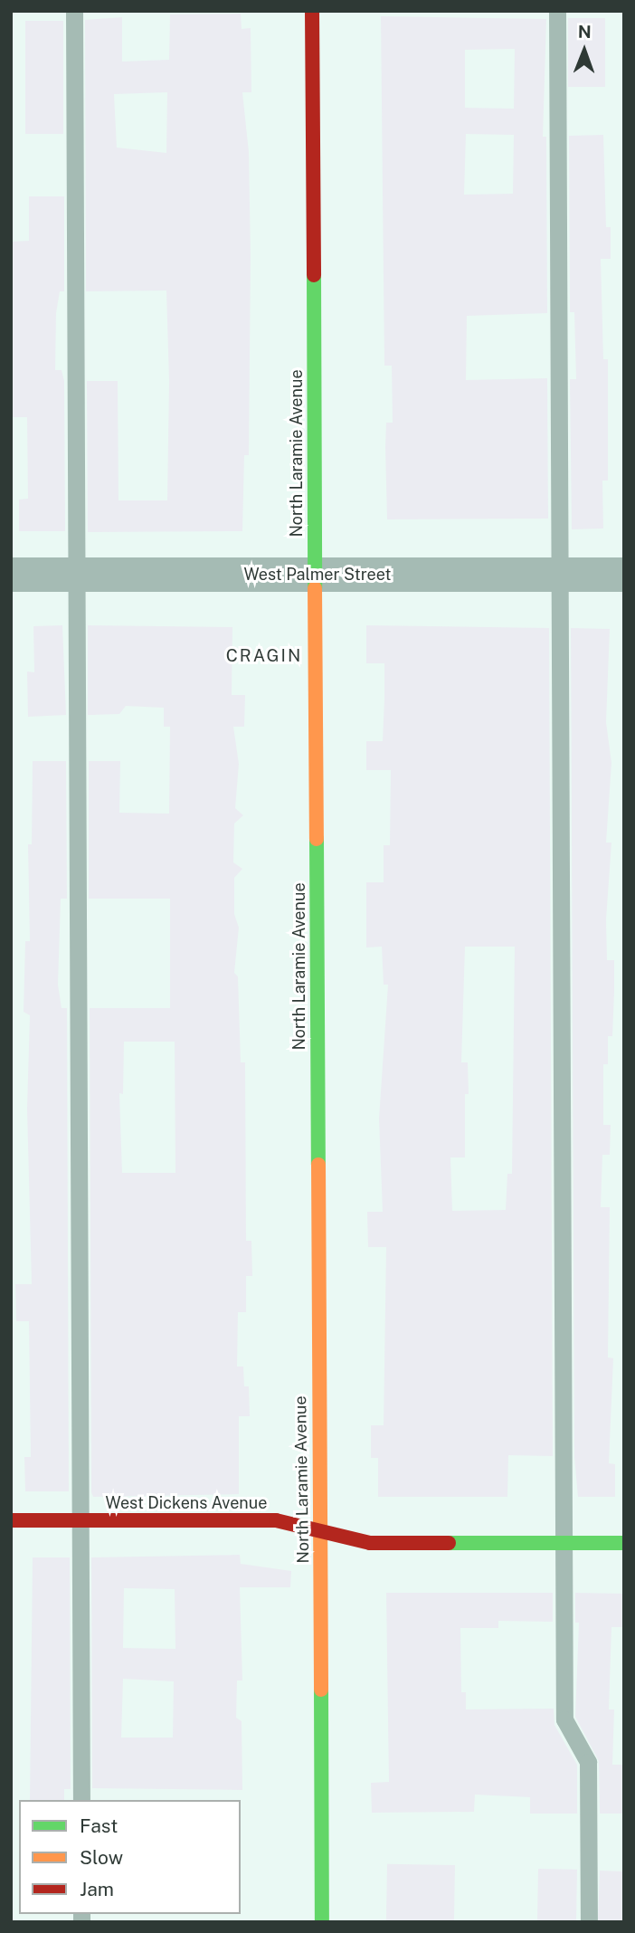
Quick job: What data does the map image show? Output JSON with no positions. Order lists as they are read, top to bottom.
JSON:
{
  "streets": {
    "street": ["North Laramie Avenue", "West Palmer Street", "West Dickens Avenue"]
  },
  "crossings": [
    ["North Laramie Avenue", "West Palmer Street"],
    ["North Laramie Avenue", "West Dickens Avenue"]
  ],
  "districts": ["CRAGIN"],
  "legend": ["Fast", "Slow", "Jam"],
  "north": "top"
}
